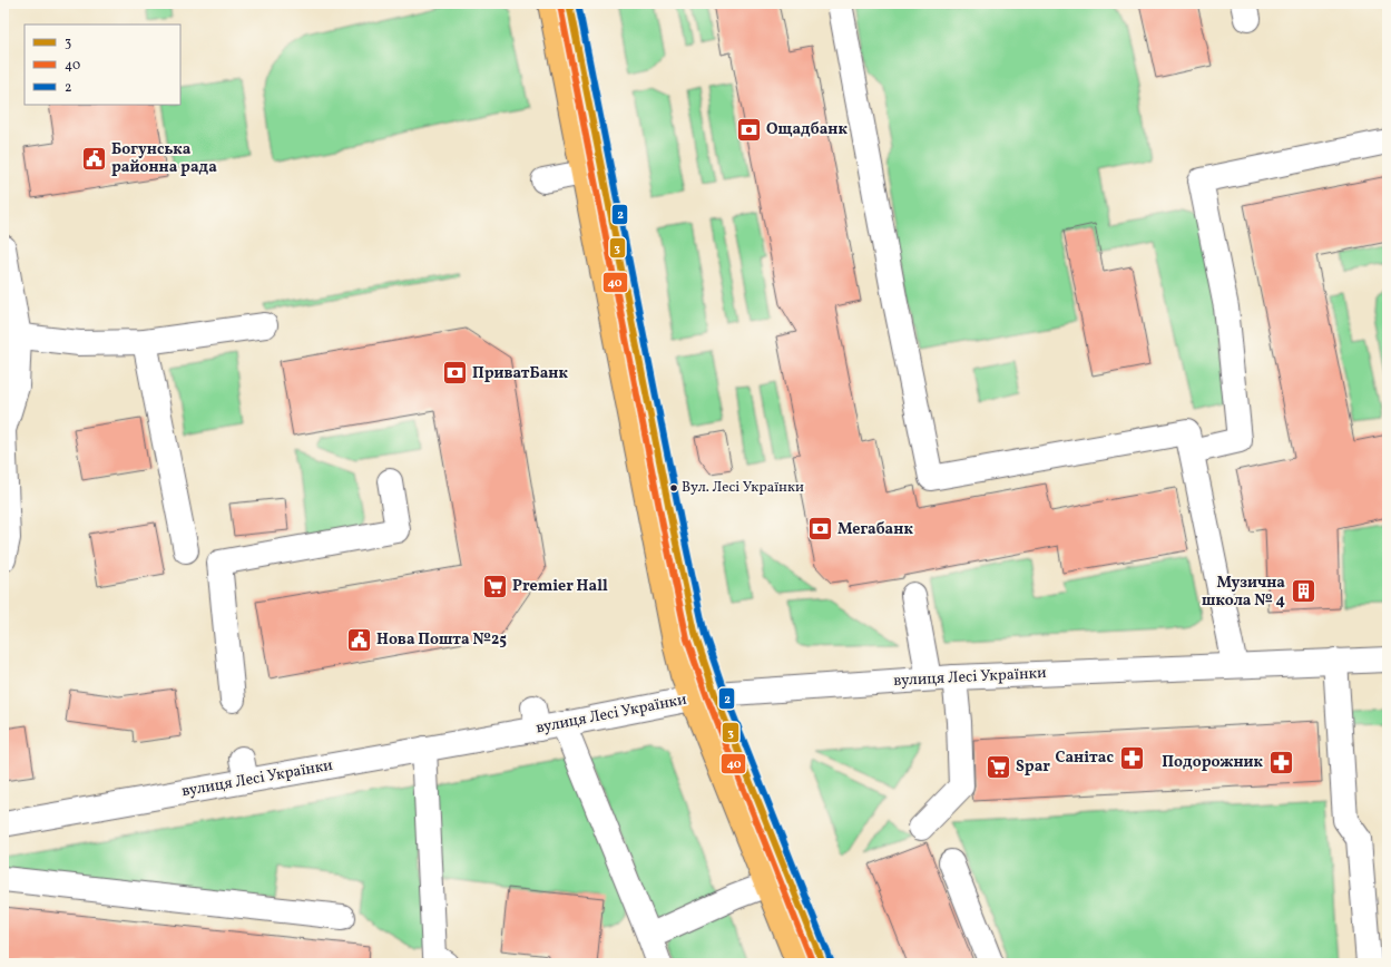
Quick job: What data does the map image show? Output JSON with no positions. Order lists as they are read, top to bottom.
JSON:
{
  "streets": {
    "street": ["вулиця Лесі Українки"]
  },
  "places": {
    "bank": ["Ощадбанк", "ПриватБанк", "Мегабанк"],
    "public building": ["Богунська районна рада", "Нова Пошта №25"],
    "other": ["Вул. Лесі Українки"],
    "supermarket": ["Premier Hall", "Spar"],
    "building": ["Музична школа № 4"],
    "pharmacy": ["Санітас", "Подорожник"]
  },
  "lines": ["transit line 3", "transit line 2", "transit line 40"],
  "legend": ["3", "40", "2"]
}
